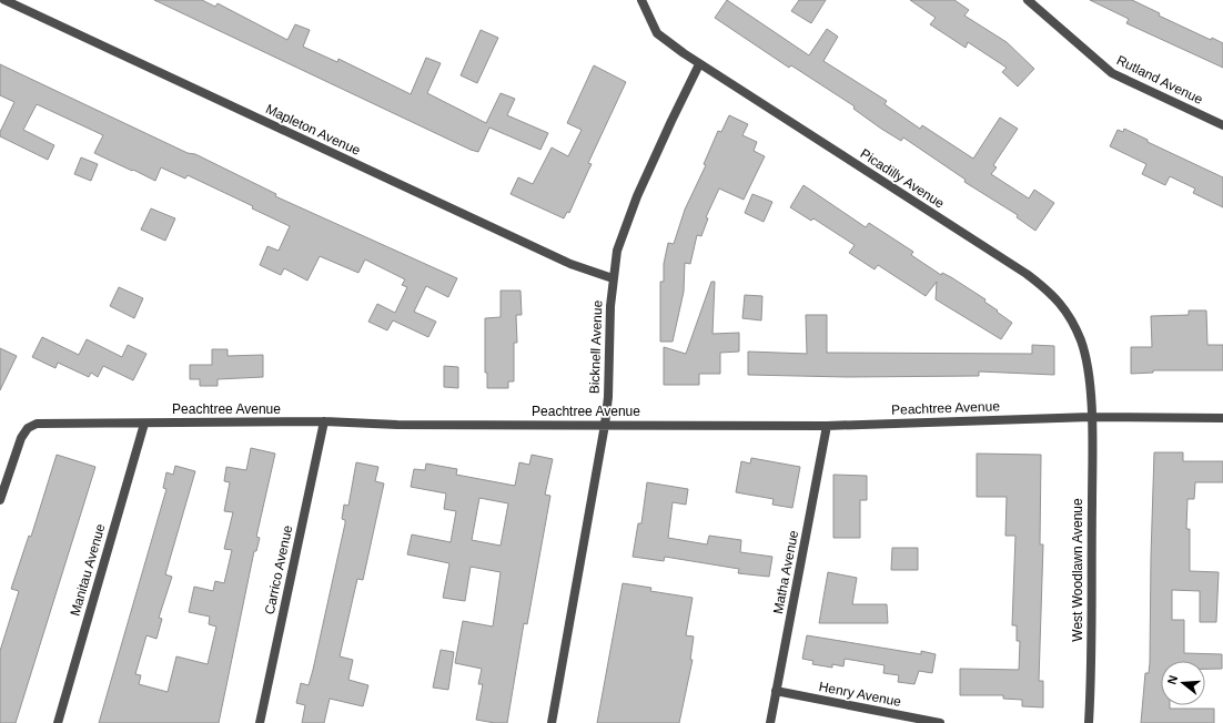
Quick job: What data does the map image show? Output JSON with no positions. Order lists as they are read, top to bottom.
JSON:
{
  "streets": {
    "street": [
      "Rutland Avenue",
      "Mapleton Avenue",
      "Picadilly Avenue",
      "Bicknell Avenue",
      "Peachtree Avenue",
      "Manitau Avenue",
      "Carrico Avenue",
      "West Woodlawn Avenue",
      "Matha Avenue",
      "Henry Avenue"
    ]
  },
  "crossings": [
    ["Mapleton Avenue", "Bicknell Avenue"],
    ["Picadilly Avenue", "Bicknell Avenue"],
    ["Picadilly Avenue", "Peachtree Avenue"],
    ["Picadilly Avenue", "West Woodlawn Avenue"],
    ["Bicknell Avenue", "Peachtree Avenue"],
    ["Peachtree Avenue", "Manitau Avenue"],
    ["Peachtree Avenue", "Carrico Avenue"],
    ["Peachtree Avenue", "West Woodlawn Avenue"],
    ["Peachtree Avenue", "Matha Avenue"],
    ["Matha Avenue", "Henry Avenue"]
  ],
  "north": "left"
}
